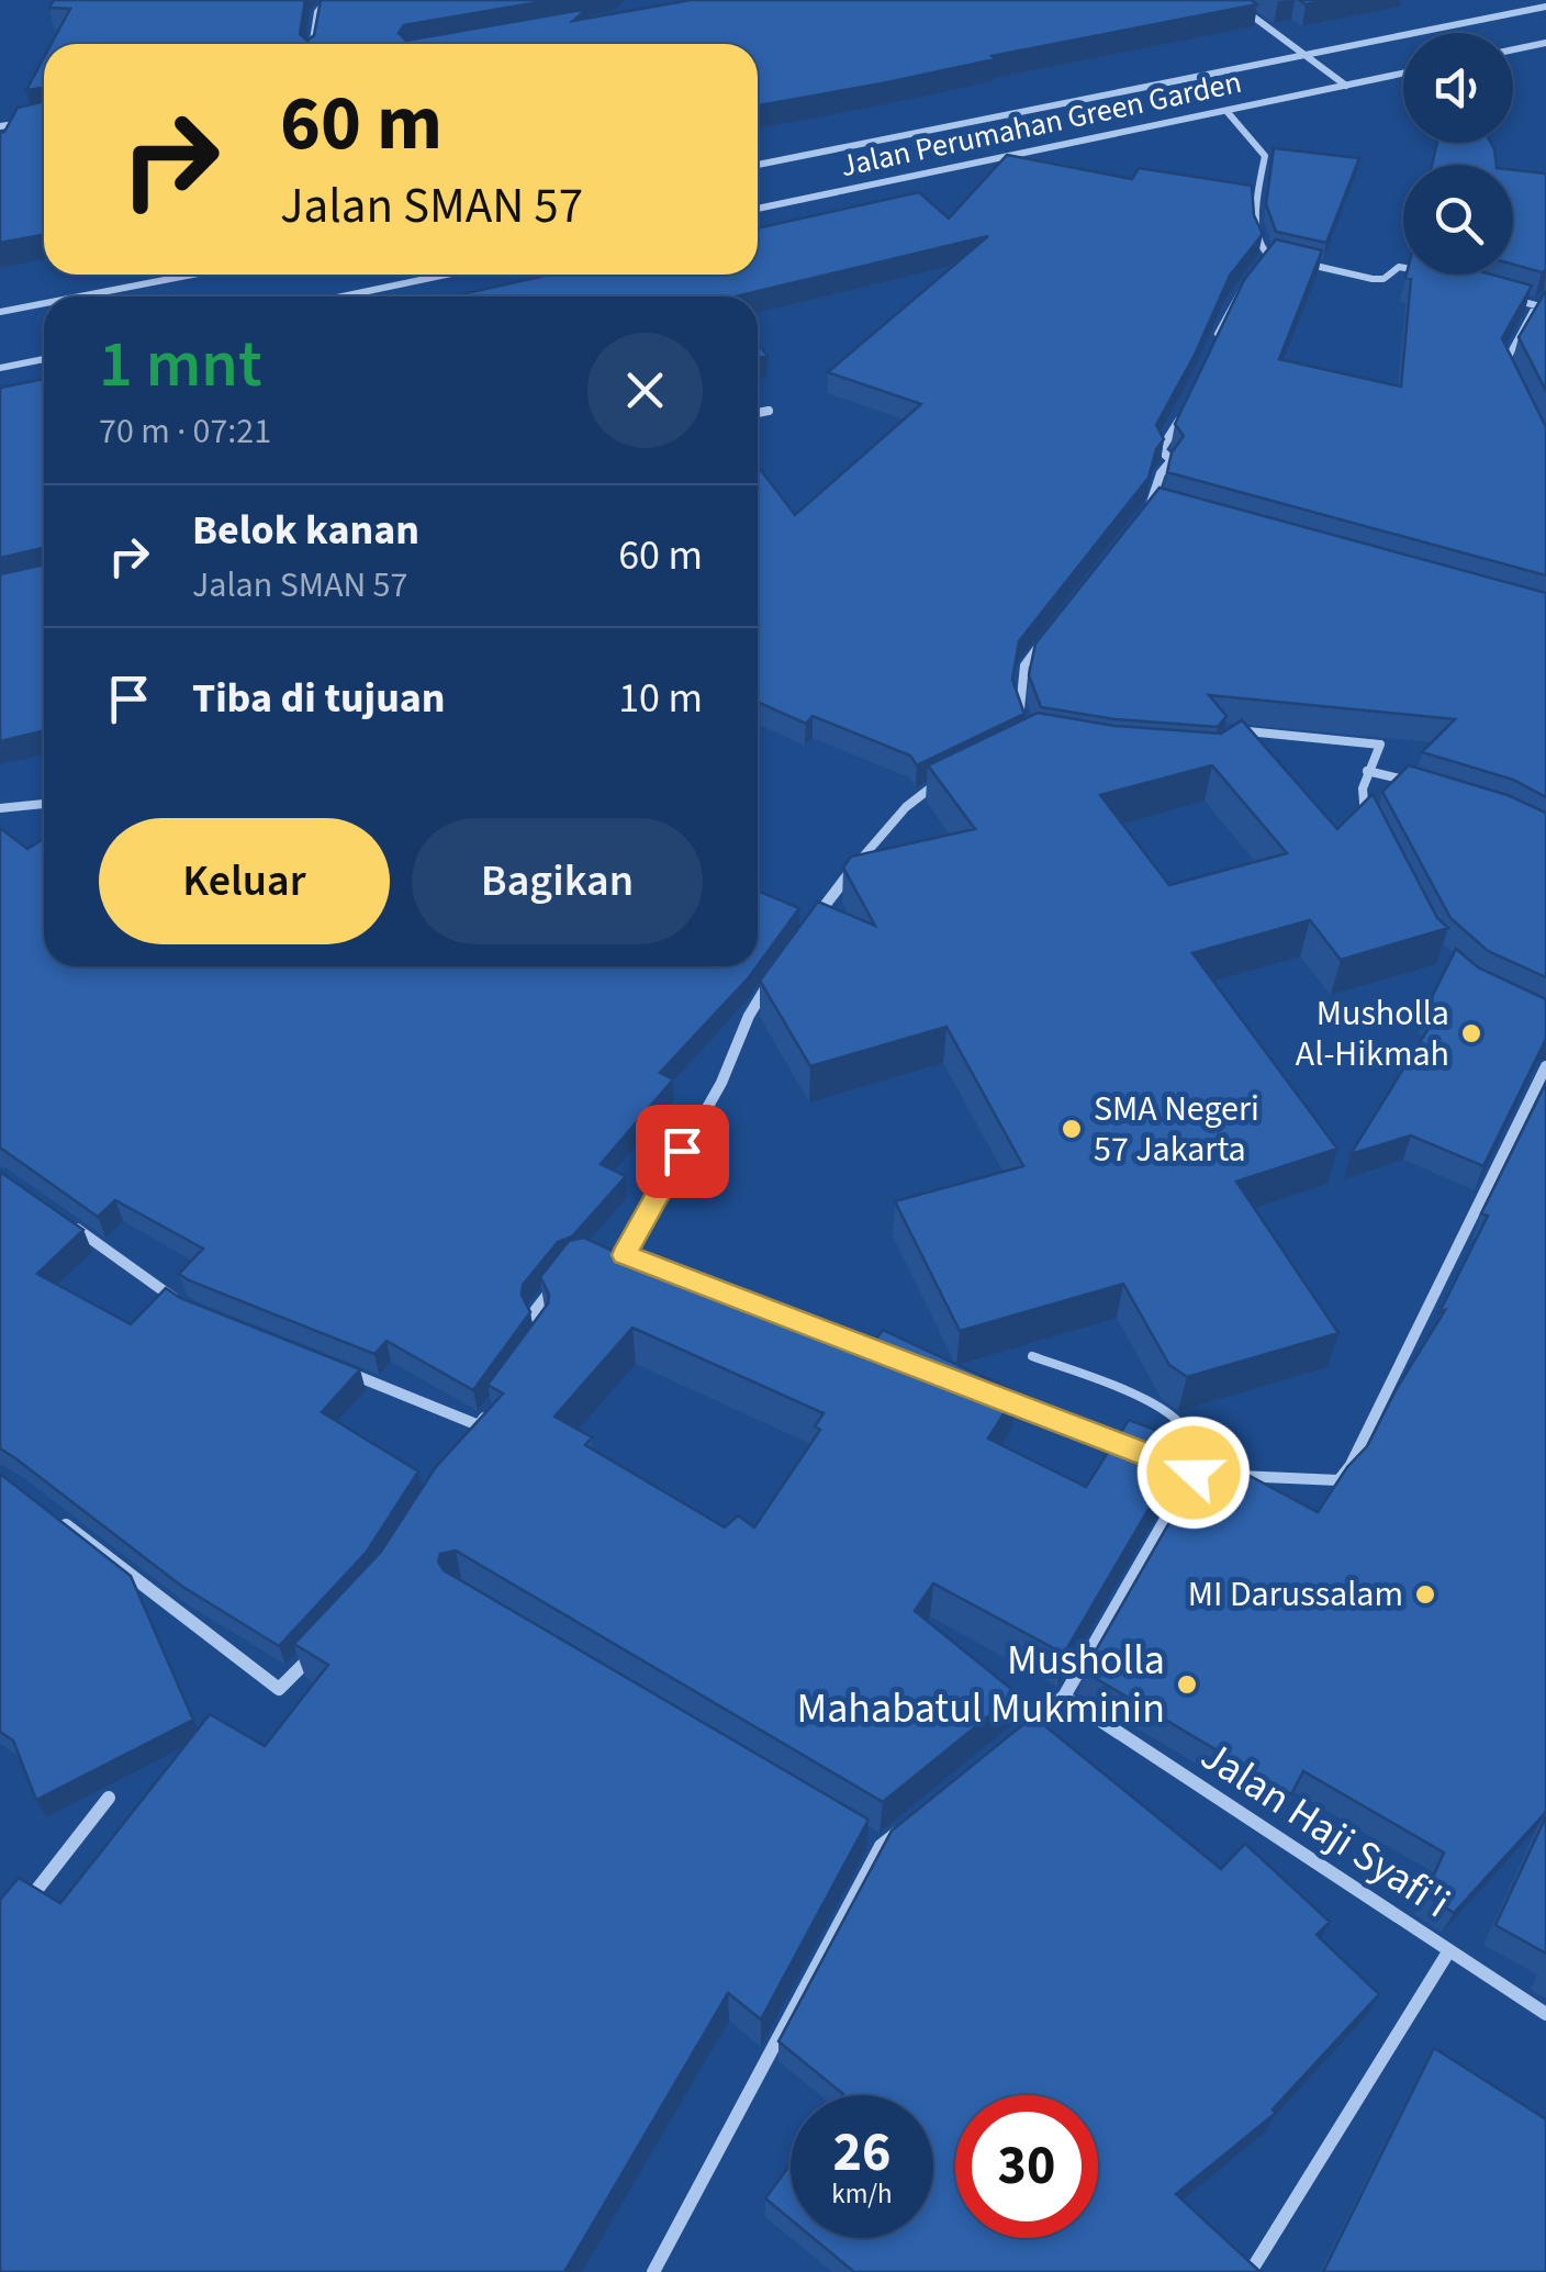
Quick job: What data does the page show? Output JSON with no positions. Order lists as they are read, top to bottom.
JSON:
{
  "streets": {
    "street": ["Jalan Perumahan Green Garden", "Jalan Haji Syafi'i"]
  },
  "places": [
    "Musholla Al-Hikmah",
    "SMA Negeri 57 Jakarta",
    "MI Darussalam",
    "Musholla Mahabatul Mukminin"
  ],
  "page": {
    "turn": ["60 m", "Jalan SMAN 57"],
    "heading": ["1 mnt", "70 m · 07:21"],
    "list": [
      {
        "name": "Belok kanan",
        "note": "Jalan SMAN 57",
        "value": "60 m"
      },
      {
        "name": "Tiba di tujuan",
        "value": "10 m"
      }
    ],
    "buttons": ["Keluar", "Bagikan"],
    "speed": "26 km/h",
    "limit": "30"
  }
}
